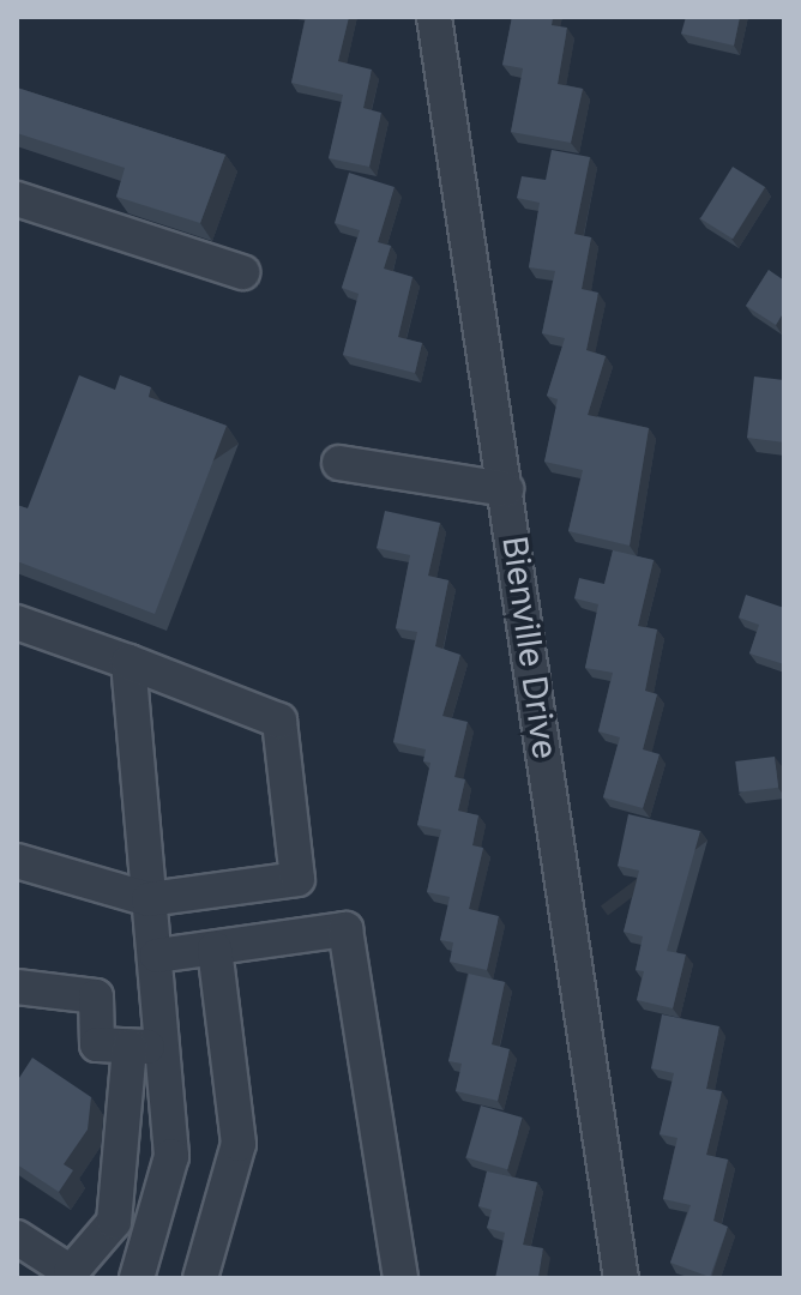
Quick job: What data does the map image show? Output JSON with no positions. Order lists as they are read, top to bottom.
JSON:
{
  "streets": {
    "street": ["Bienville Drive"]
  }
}
